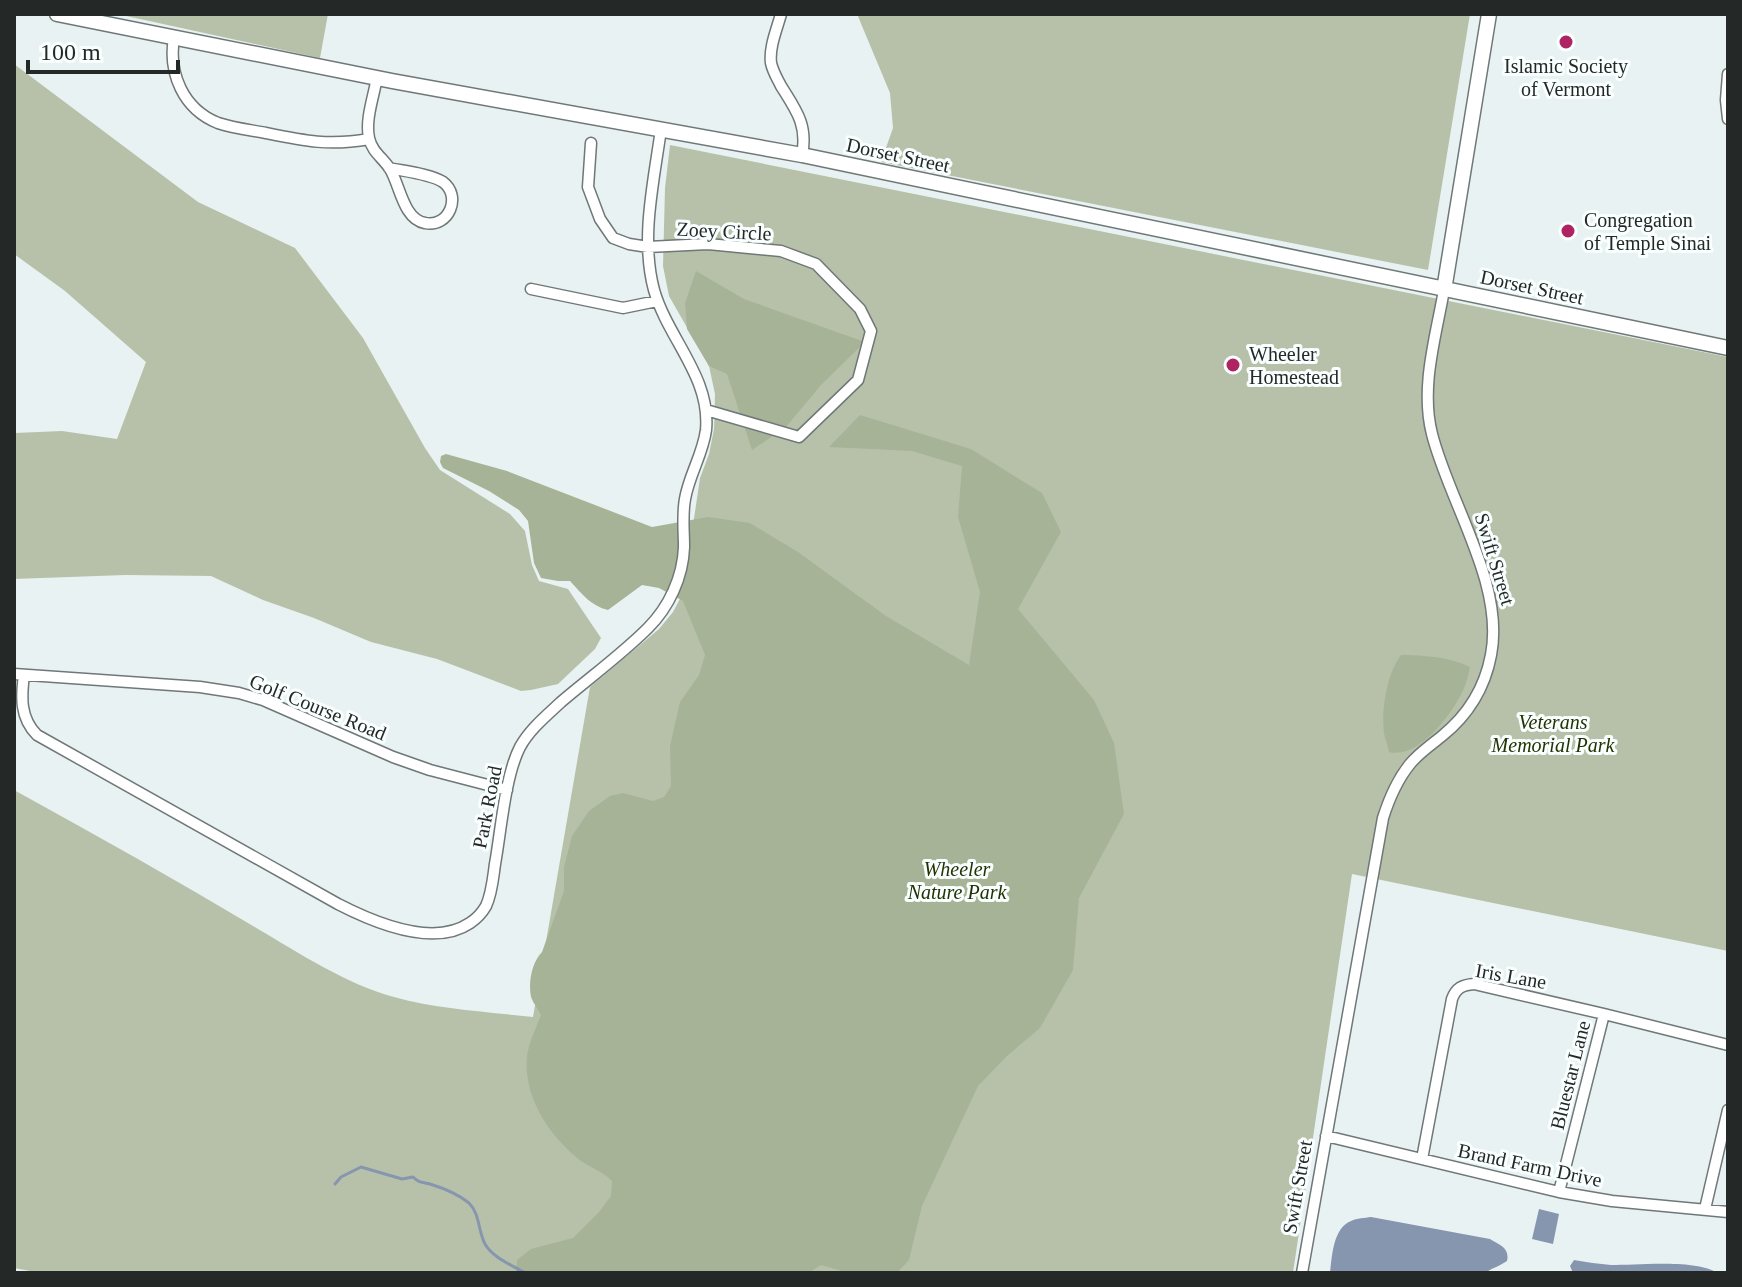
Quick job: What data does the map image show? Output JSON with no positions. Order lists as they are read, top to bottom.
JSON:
{
  "streets": {
    "street": [
      "Dorset Street",
      "Zoey Circle",
      "Swift Street",
      "Golf Course Road",
      "Park Road",
      "Iris Lane",
      "Bluestar Lane",
      "Brand Farm Drive"
    ]
  },
  "crossings": [
    ["Dorset Street", "Swift Street"],
    ["Dorset Street", "Park Road"],
    ["Zoey Circle", "Park Road"],
    ["Swift Street", "Brand Farm Drive"],
    ["Golf Course Road", "Park Road"],
    ["Iris Lane", "Bluestar Lane"],
    ["Iris Lane", "Brand Farm Drive"],
    ["Bluestar Lane", "Brand Farm Drive"]
  ],
  "parks": ["Veterans Memorial Park", "Wheeler Nature Park"],
  "places": ["Islamic Society of Vermont", "Congregation of Temple Sinai", "Wheeler Homestead"],
  "scale_bar": "100 m"
}
